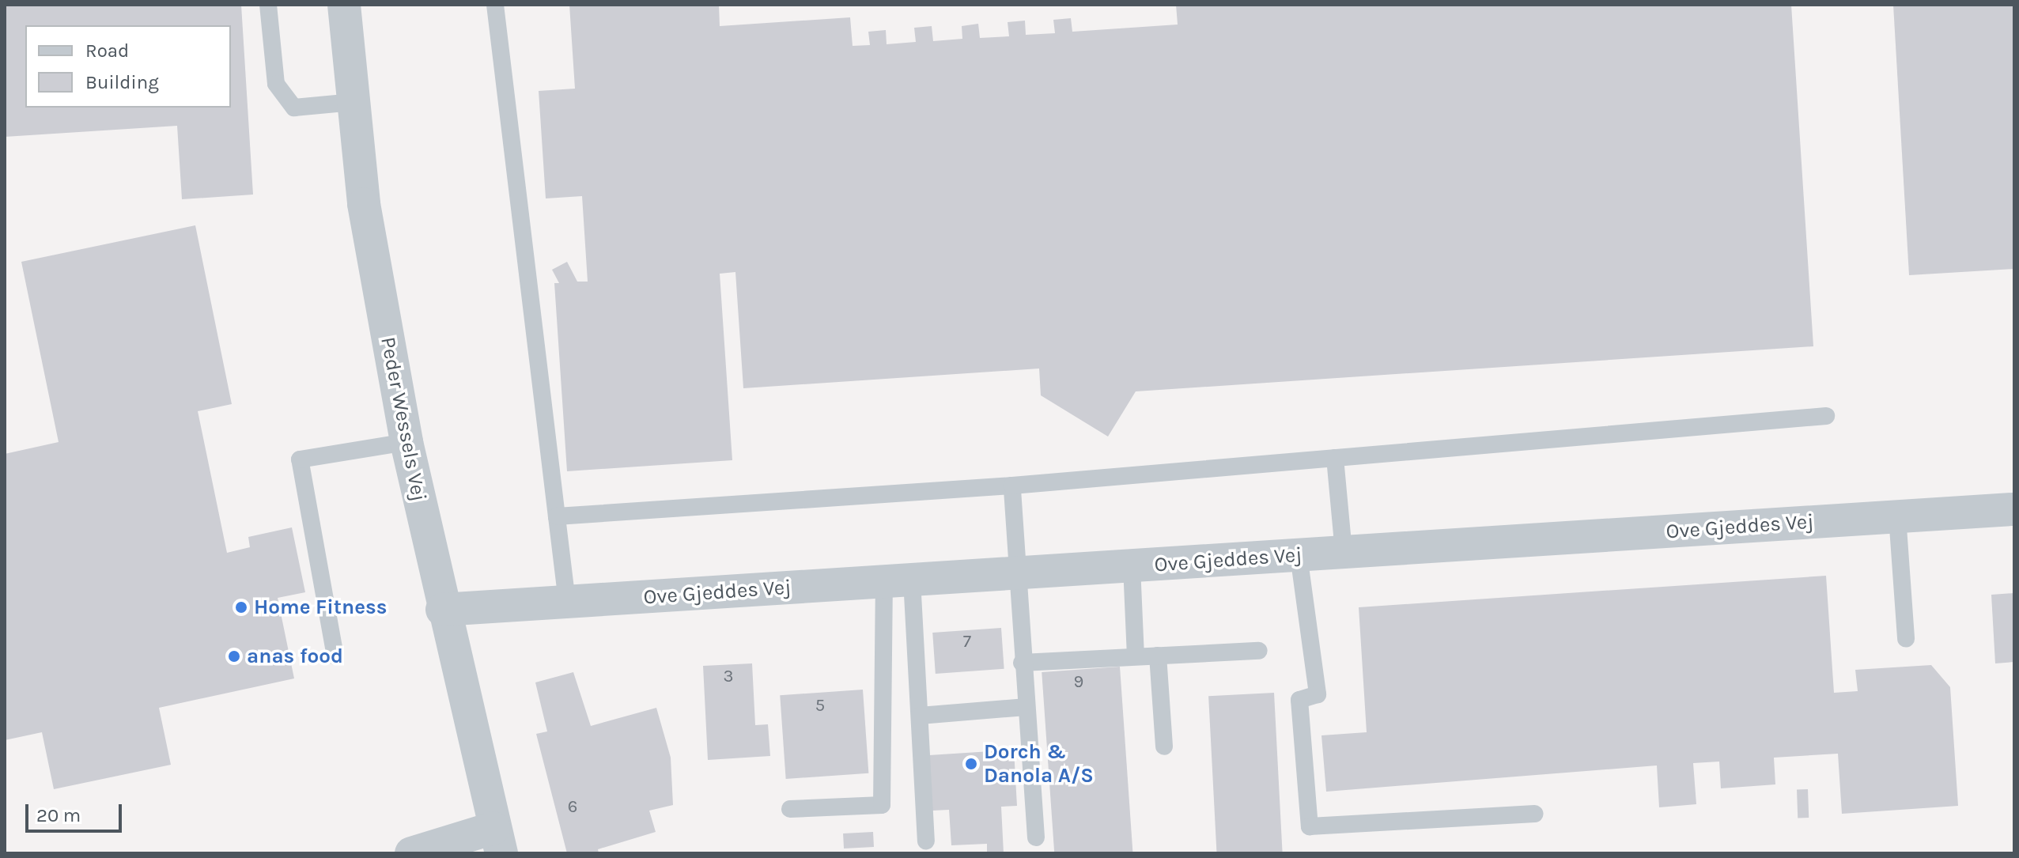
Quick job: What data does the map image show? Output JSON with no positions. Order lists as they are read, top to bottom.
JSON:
{
  "streets": {
    "street": ["Peder Wessels Vej", "Ove Gjeddes Vej"]
  },
  "crossings": [
    ["Peder Wessels Vej", "Ove Gjeddes Vej"]
  ],
  "places": ["Home Fitness", "anas food", "Dorch & Danola A/S"],
  "house_numbers": [
    "7",
    "3",
    "9",
    "5",
    "6"
  ],
  "legend": ["Road", "Building"],
  "scale_bar": "20 m"
}
